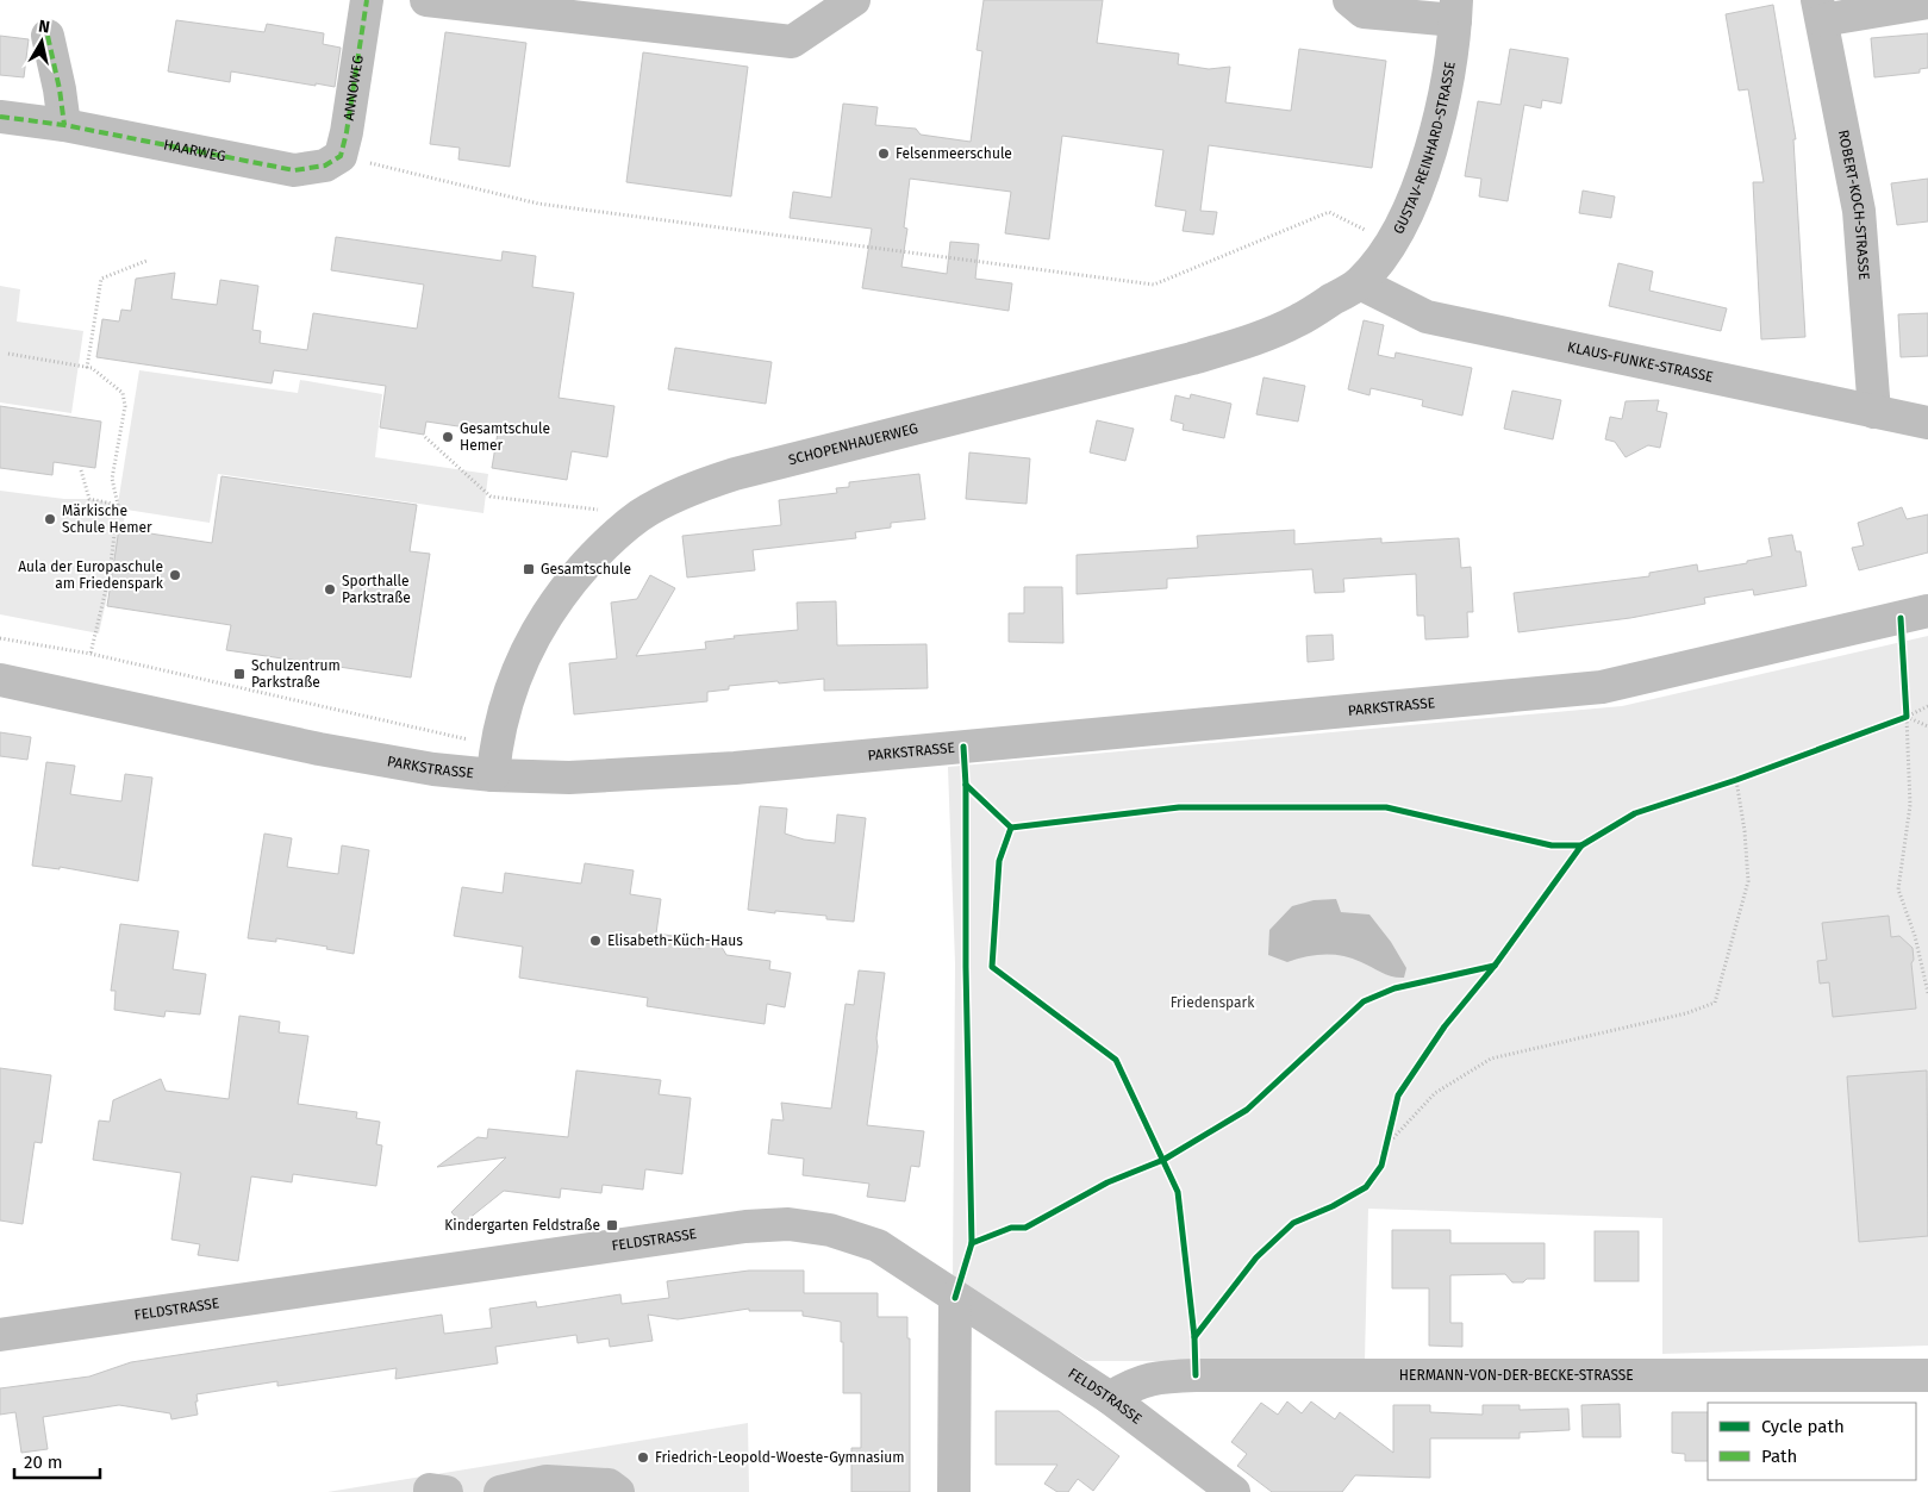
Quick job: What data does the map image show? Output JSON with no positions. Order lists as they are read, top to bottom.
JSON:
{
  "streets": {
    "street": [
      "ANNOWEG",
      "GUSTAV-REINHARD-STRASSE",
      "HAARWEG",
      "ROBERT-KOCH-STRASSE",
      "KLAUS-FUNKE-STRASSE",
      "SCHOPENHAUERWEG",
      "PARKSTRASSE",
      "FELDSTRASSE",
      "HERMANN-VON-DER-BECKE-STRASSE"
    ]
  },
  "crossings": [
    ["ANNOWEG", "HAARWEG"],
    ["GUSTAV-REINHARD-STRASSE", "KLAUS-FUNKE-STRASSE"],
    ["GUSTAV-REINHARD-STRASSE", "SCHOPENHAUERWEG"],
    ["ROBERT-KOCH-STRASSE", "KLAUS-FUNKE-STRASSE"],
    ["KLAUS-FUNKE-STRASSE", "SCHOPENHAUERWEG"],
    ["SCHOPENHAUERWEG", "PARKSTRASSE"],
    ["FELDSTRASSE", "HERMANN-VON-DER-BECKE-STRASSE"]
  ],
  "parks": ["Friedenspark"],
  "places": {
    "other": [
      "Felsenmeerschule",
      "Gesamtschule Hemer",
      "Märkische Schule Hemer",
      "Aula der Europaschule am Friedenspark",
      "Sporthalle Parkstraße",
      "Elisabeth-Küch-Haus",
      "Friedrich-Leopold-Woeste-Gymnasium"
    ],
    "transit": ["Gesamtschule", "Schulzentrum Parkstraße", "Kindergarten Feldstraße"]
  },
  "legend": ["Cycle path", "Path"],
  "scale_bar": "20 m",
  "north": "top"
}
